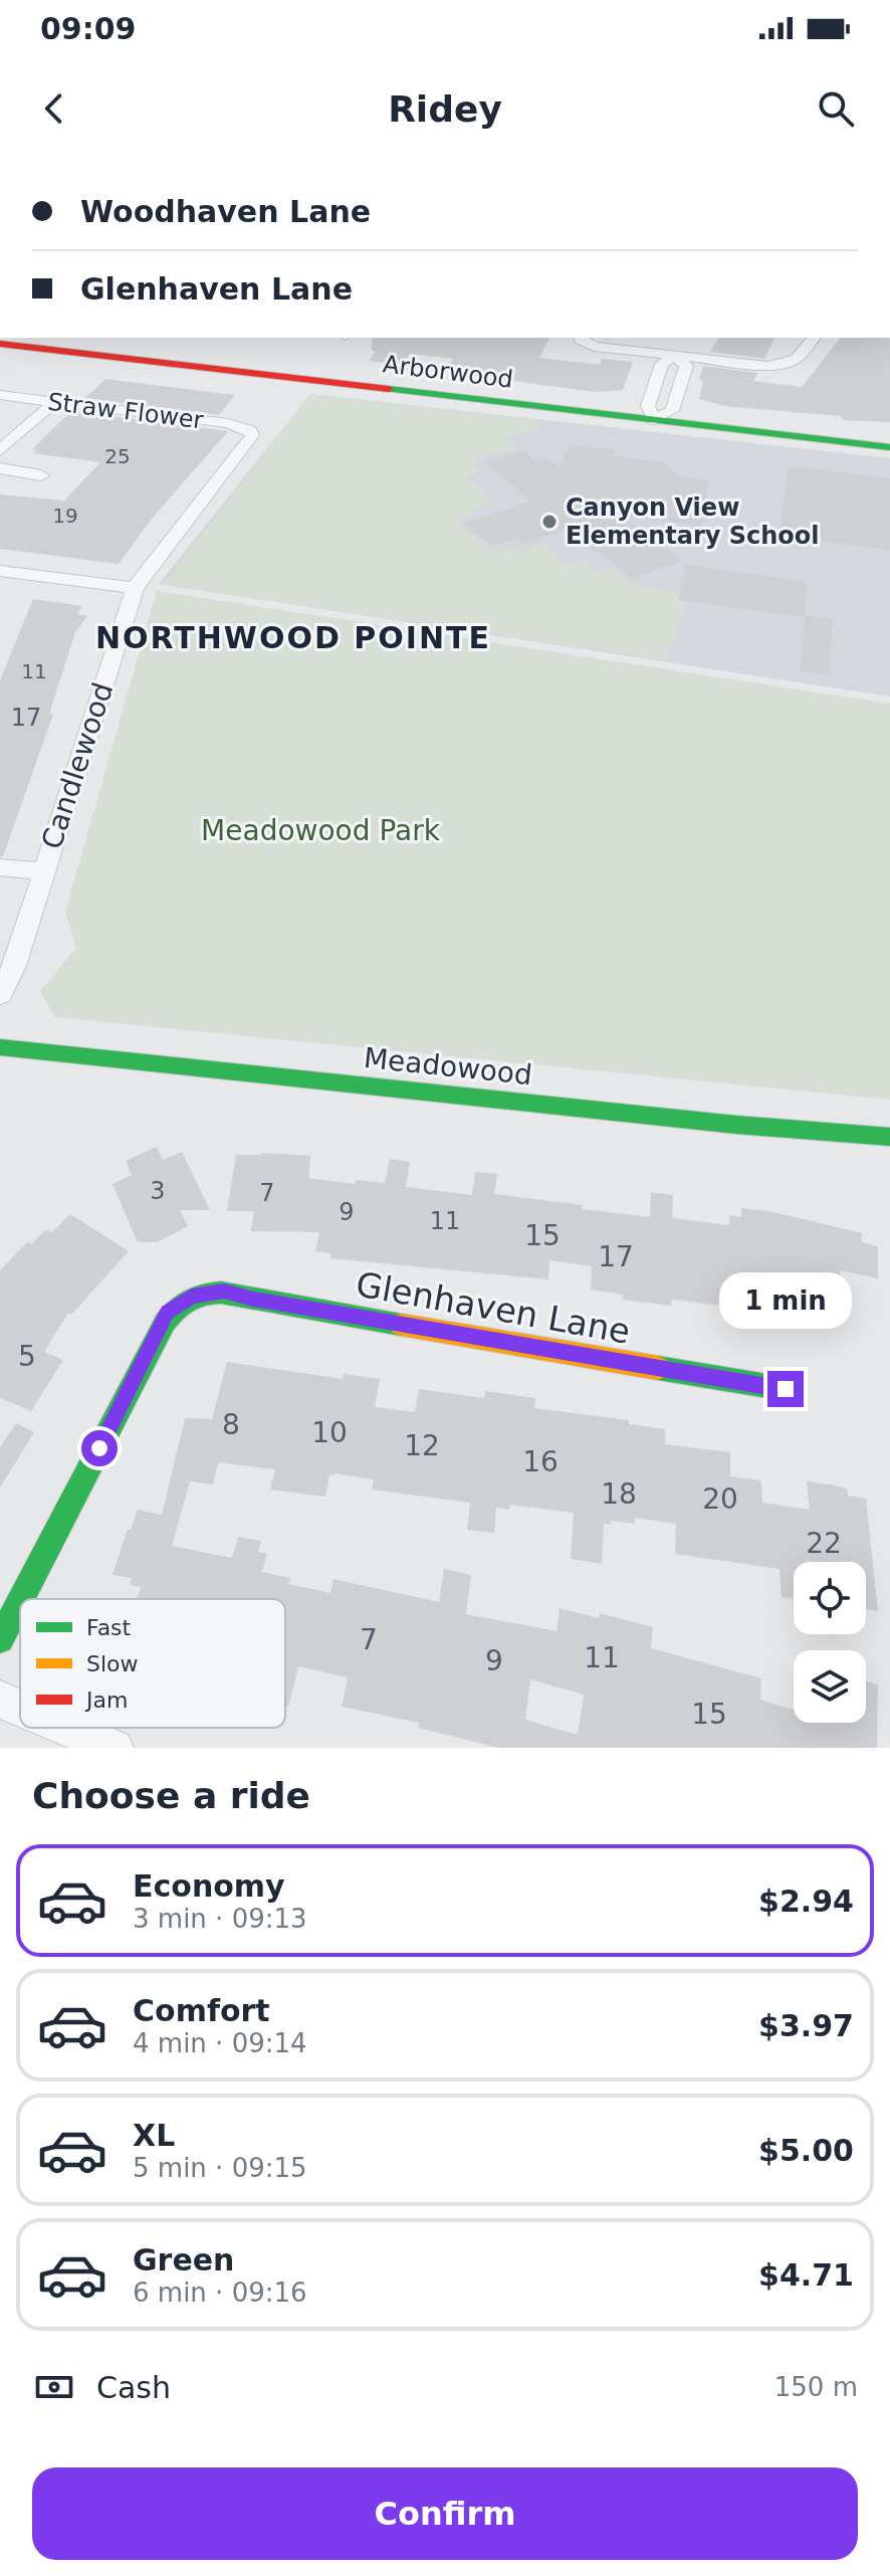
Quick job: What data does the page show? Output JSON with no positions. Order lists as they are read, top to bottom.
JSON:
{
  "streets": {
    "street": [
      "Arborwood",
      "Straw Flower",
      "Candlewood",
      "Meadowood",
      "Glenhaven Lane"
    ]
  },
  "crossings": [
    ["Straw Flower", "Candlewood"]
  ],
  "districts": ["NORTHWOOD POINTE"],
  "parks": ["Meadowood Park"],
  "places": ["Canyon View Elementary School"],
  "house_numbers": [
    "25",
    "19",
    "11",
    "17",
    "3",
    "7",
    "9",
    "11",
    "15",
    "17",
    "5",
    "8",
    "10",
    "12",
    "16",
    "18",
    "20",
    "22",
    "7",
    "11",
    "9",
    "15"
  ],
  "legend": ["Fast", "Slow", "Jam"],
  "page": {
    "status": "09:09",
    "header": "Ridey",
    "banner": ["Woodhaven Lane", "Glenhaven Lane"],
    "bubble": "1 min",
    "heading": "Choose a ride",
    "list": [
      {
        "name": "Economy",
        "note": "3 min · 09:13",
        "value": "$2.94"
      },
      {
        "name": "Comfort",
        "note": "4 min · 09:14",
        "value": "$3.97"
      },
      {
        "name": "XL",
        "note": "5 min · 09:15",
        "value": "$5.00"
      },
      {
        "name": "Green",
        "note": "6 min · 09:16",
        "value": "$4.71"
      }
    ],
    "pay": ["Cash", "150 m"],
    "buttons": "Confirm"
  }
}
